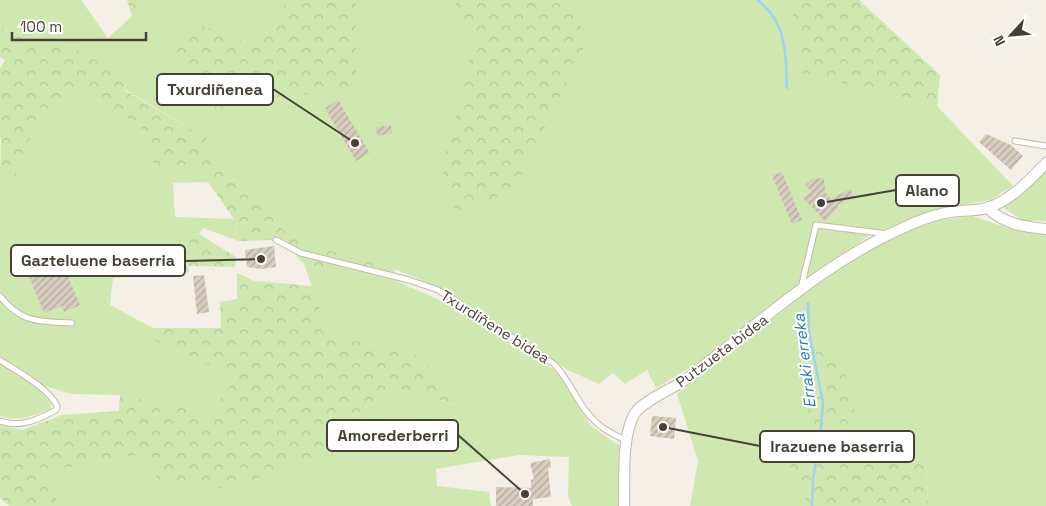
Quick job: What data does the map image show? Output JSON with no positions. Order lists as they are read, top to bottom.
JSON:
{
  "streets": {
    "street": ["Putzueta bidea"],
    "lane": ["Txurdiñene bidea"]
  },
  "crossings": [
    ["Txurdiñene bidea", "Putzueta bidea"]
  ],
  "water": ["Erraki erreka"],
  "places": [
    "Txurdiñenea",
    "Alano",
    "Gazteluene baserria",
    "Irazuene baserria",
    "Amorederberri"
  ],
  "scale_bar": "100 m",
  "north": "bottom left"
}
